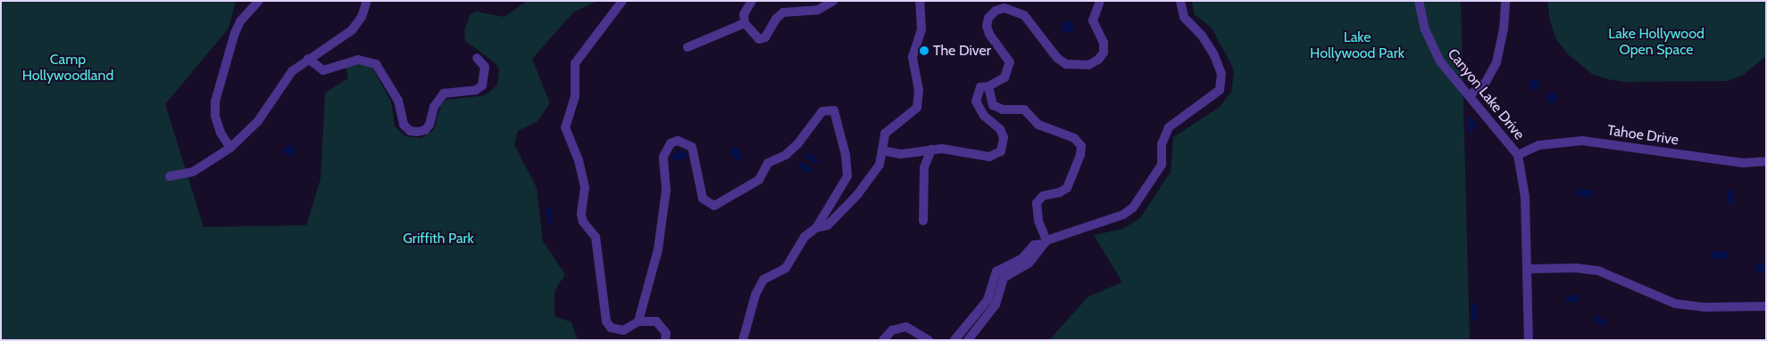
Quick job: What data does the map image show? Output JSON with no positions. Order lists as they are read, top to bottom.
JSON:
{
  "streets": {
    "street": ["Canyon Lake Drive", "Tahoe Drive"]
  },
  "crossings": [
    ["Canyon Lake Drive", "Tahoe Drive"]
  ],
  "parks": [
    "Lake Hollywood Open Space",
    "Lake Hollywood Park",
    "Camp Hollywoodland",
    "Griffith Park"
  ],
  "places": ["The Diver"]
}
